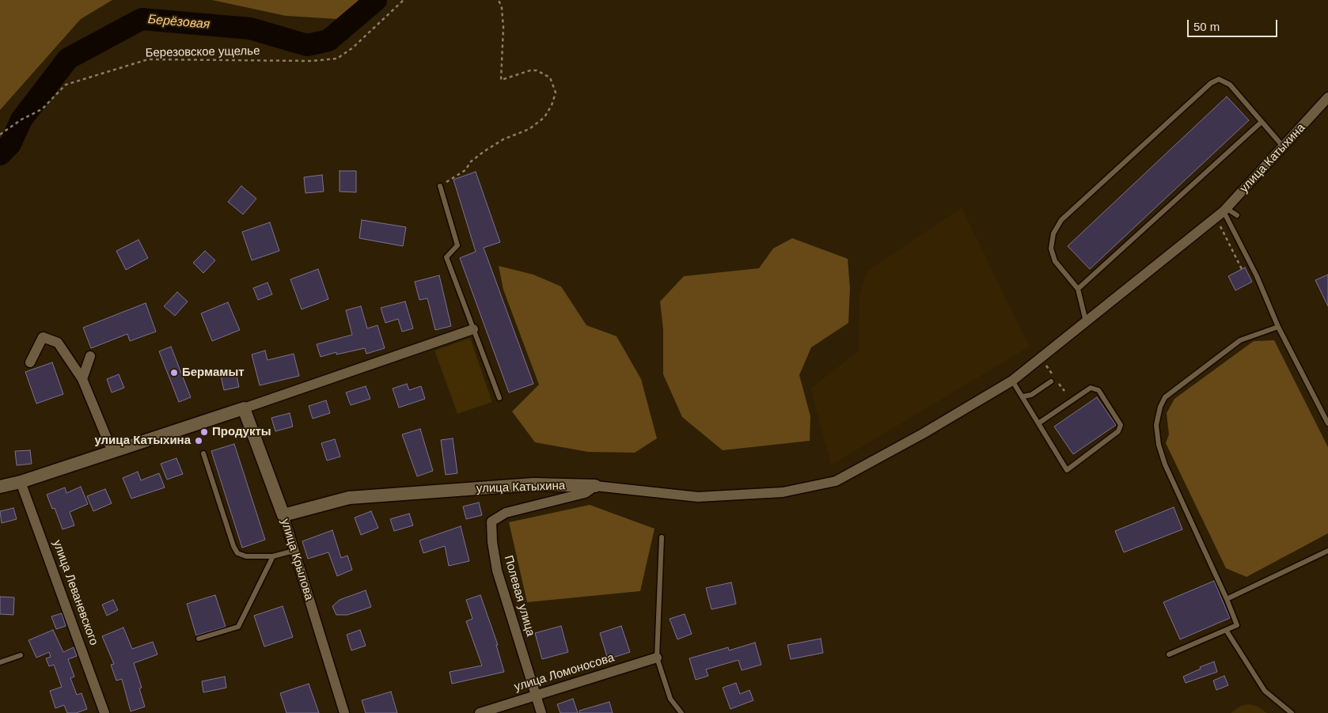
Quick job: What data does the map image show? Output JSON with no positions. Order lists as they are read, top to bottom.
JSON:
{
  "streets": {
    "street": [
      "улица Катыхина",
      "улица Крылова",
      "улица Леваневского",
      "Полевая улица",
      "улица Ломоносова"
    ],
    "path": ["Березовское ущелье"]
  },
  "crossings": [
    ["улица Катыхина", "улица Крылова"],
    ["улица Катыхина", "Полевая улица"],
    ["Полевая улица", "улица Ломоносова"]
  ],
  "water": ["Берёзовая"],
  "places": ["Бермамыт", "Продукты", "улица Катыхина"],
  "scale_bar": "50 m"
}
